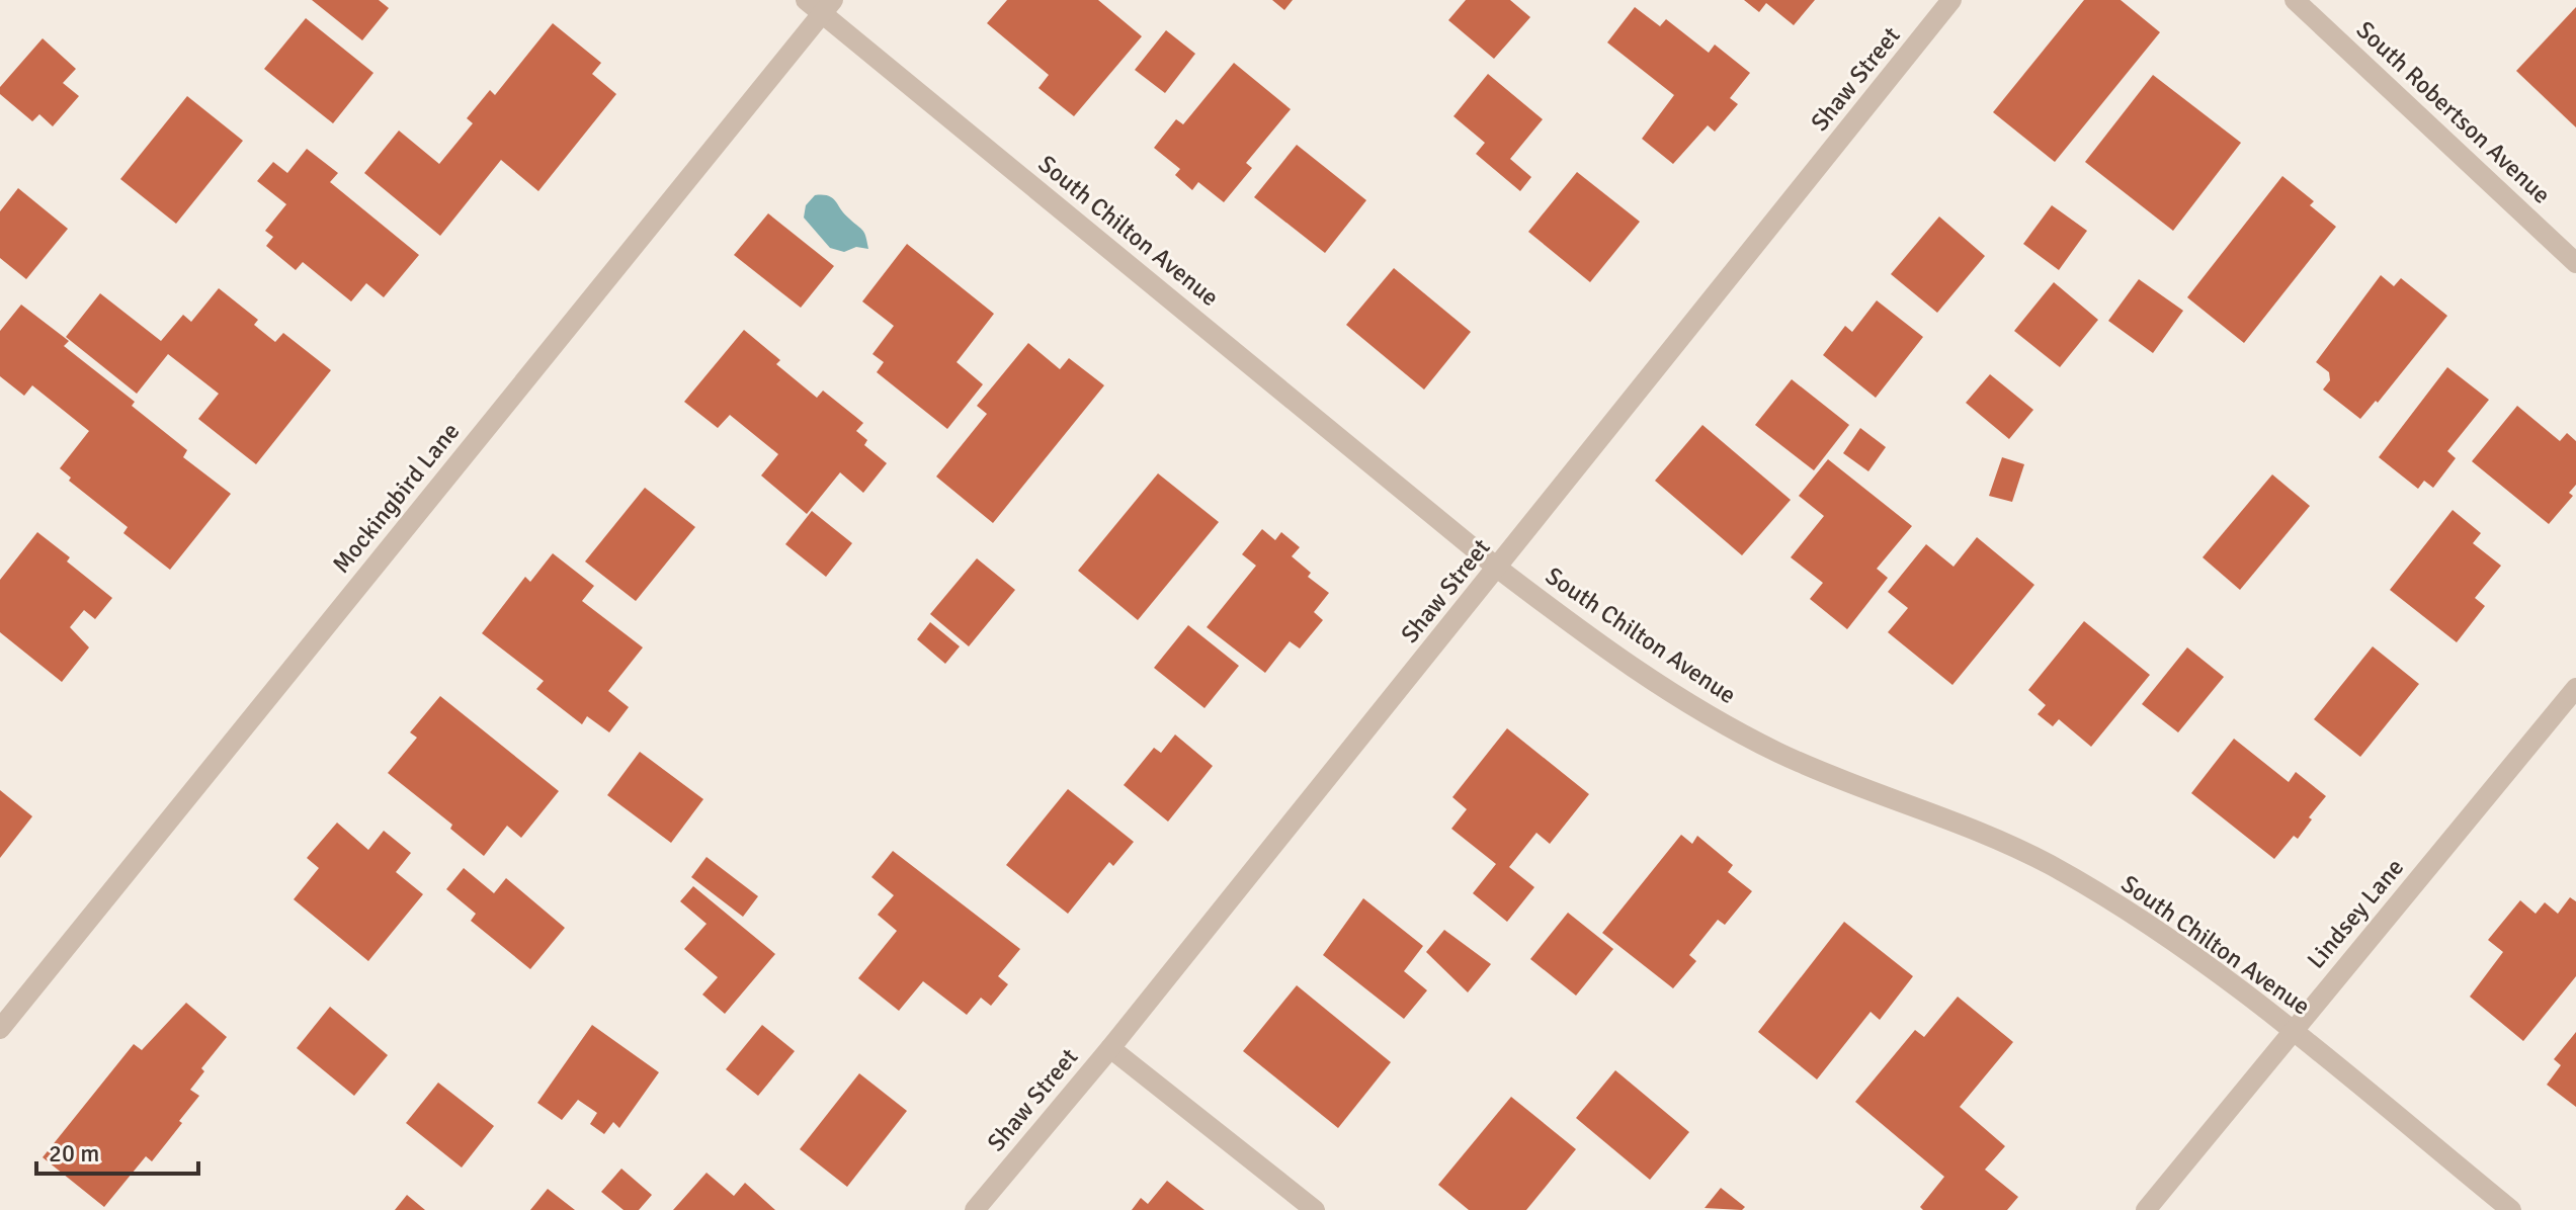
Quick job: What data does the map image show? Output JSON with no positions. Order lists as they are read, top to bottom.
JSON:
{
  "streets": {
    "street": [
      "Shaw Street",
      "South Robertson Avenue",
      "South Chilton Avenue",
      "Mockingbird Lane",
      "Lindsey Lane"
    ]
  },
  "crossings": [
    ["Shaw Street", "South Chilton Avenue"],
    ["South Chilton Avenue", "Mockingbird Lane"],
    ["South Chilton Avenue", "Lindsey Lane"]
  ],
  "scale_bar": "20 m"
}
